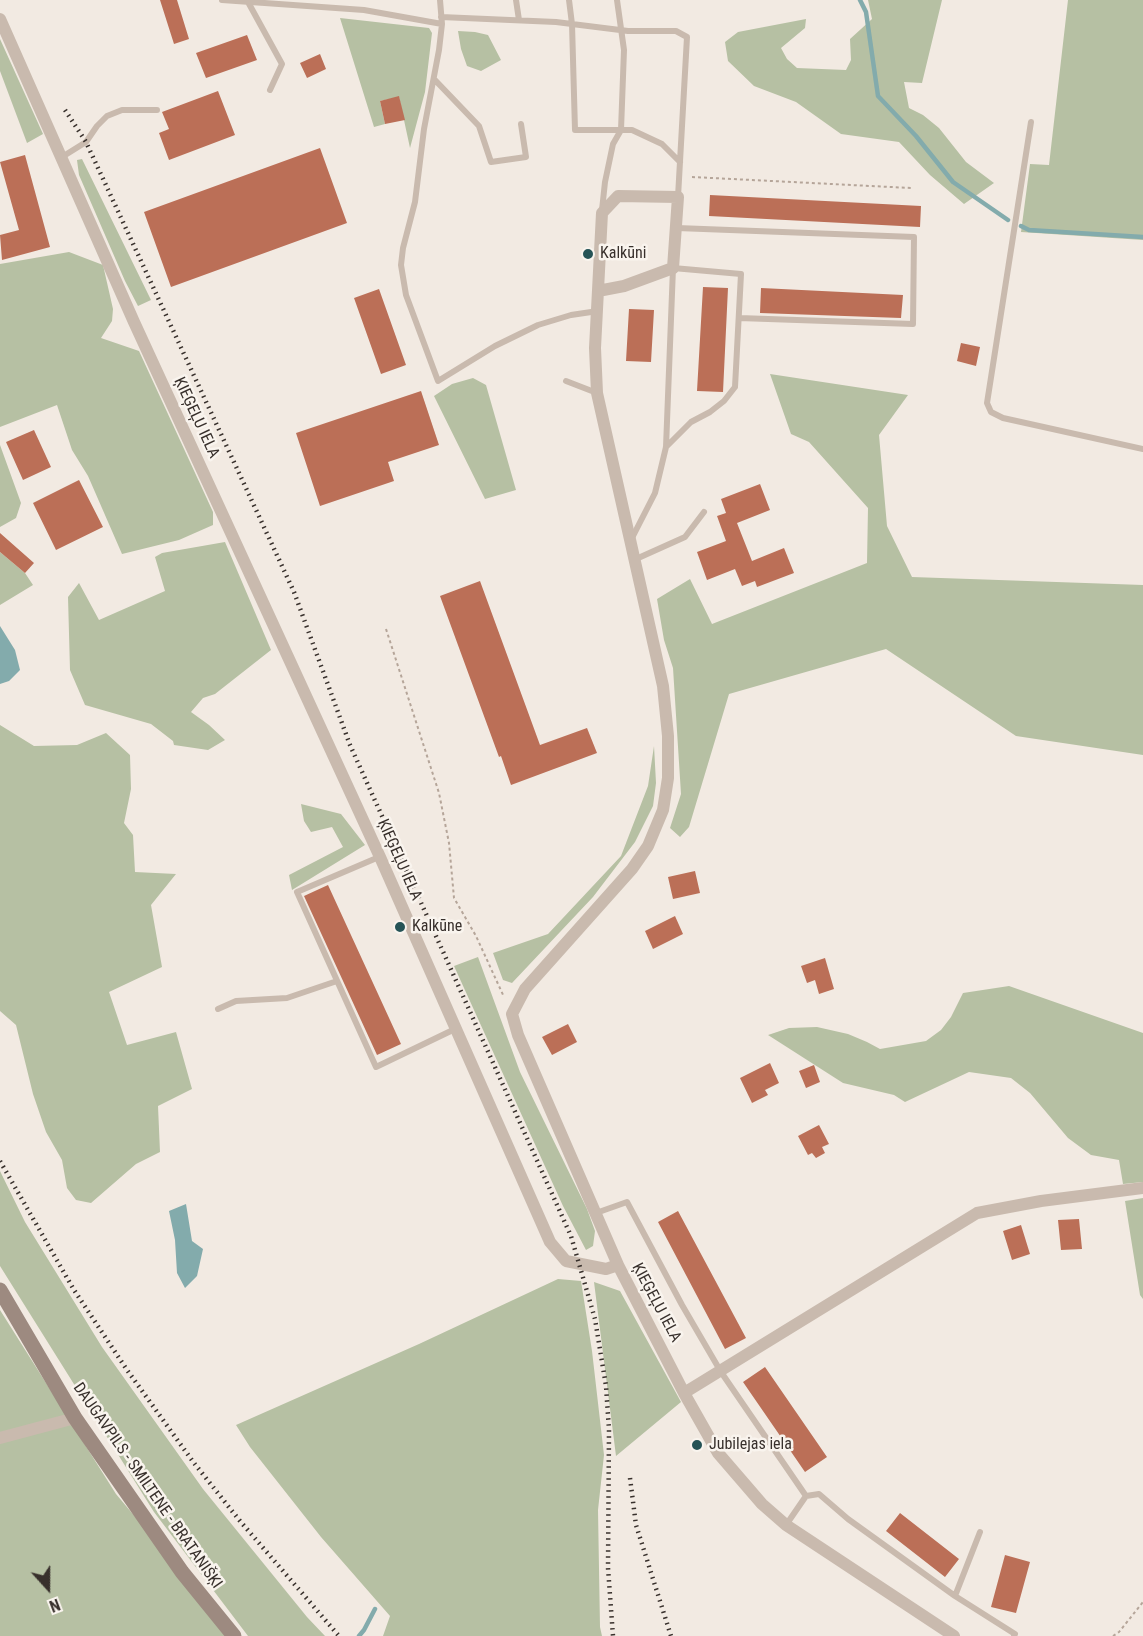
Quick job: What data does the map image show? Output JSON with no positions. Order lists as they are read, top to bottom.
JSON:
{
  "streets": {
    "main road": ["DAUGAVPILS - SMILTENE - BRATANIŠĶI"],
    "street": ["ĶIEĢEĻU IELA"]
  },
  "places": ["Kalkūni", "Kalkūne", "Jubilejas iela"],
  "north": "bottom"
}
